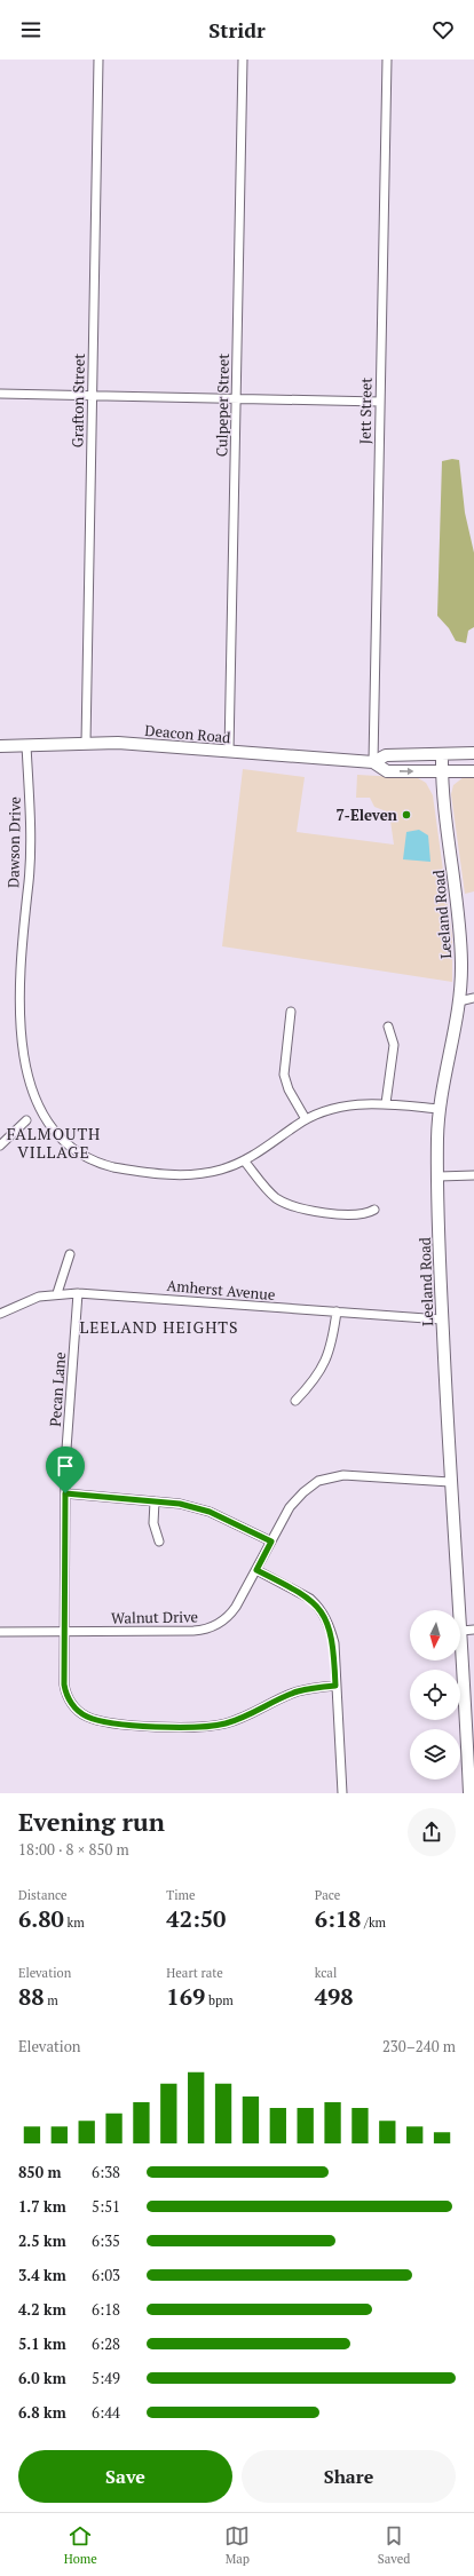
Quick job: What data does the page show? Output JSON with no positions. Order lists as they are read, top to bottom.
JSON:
{
  "streets": {
    "main road": ["Deacon Road", "Leeland Road"],
    "street": [
      "Grafton Street",
      "Culpeper Street",
      "Jett Street",
      "Dawson Drive",
      "Amherst Avenue",
      "Pecan Lane",
      "Walnut Drive"
    ]
  },
  "crossings": [
    ["Grafton Street", "Deacon Road"],
    ["Culpeper Street", "Deacon Road"],
    ["Jett Street", "Deacon Road"],
    ["Deacon Road", "Dawson Drive"],
    ["Deacon Road", "Leeland Road"],
    ["Leeland Road", "Amherst Avenue"],
    ["Leeland Road", "Walnut Drive"],
    ["Amherst Avenue", "Pecan Lane"],
    ["Pecan Lane", "Walnut Drive"]
  ],
  "districts": ["FALMOUTH VILLAGE", "LEELAND HEIGHTS"],
  "places": ["7-Eleven"],
  "north": "bottom",
  "page": {
    "header": "Stridr",
    "heading": ["Evening run", "18:00 · 8 × 850 m"],
    "stats": [
      ["Distance", "6.80 km"],
      ["Time", "42:50"],
      ["Pace", "6:18 /km"],
      ["Elevation", "88 m"],
      ["Heart rate", "169 bpm"],
      ["kcal", "498"]
    ],
    "chart": ["Elevation", "230–240 m"],
    "list": [
      {
        "name": "850 m",
        "note": "6:38"
      },
      {
        "name": "1.7 km",
        "note": "5:51"
      },
      {
        "name": "2.5 km",
        "note": "6:35"
      },
      {
        "name": "3.4 km",
        "note": "6:03"
      },
      {
        "name": "4.2 km",
        "note": "6:18"
      },
      {
        "name": "5.1 km",
        "note": "6:28"
      },
      {
        "name": "6.0 km",
        "note": "5:49"
      },
      {
        "name": "6.8 km",
        "note": "6:44"
      }
    ],
    "buttons": ["Save", "Share"],
    "tabs": ["Home", "Map", "Saved"]
  }
}
